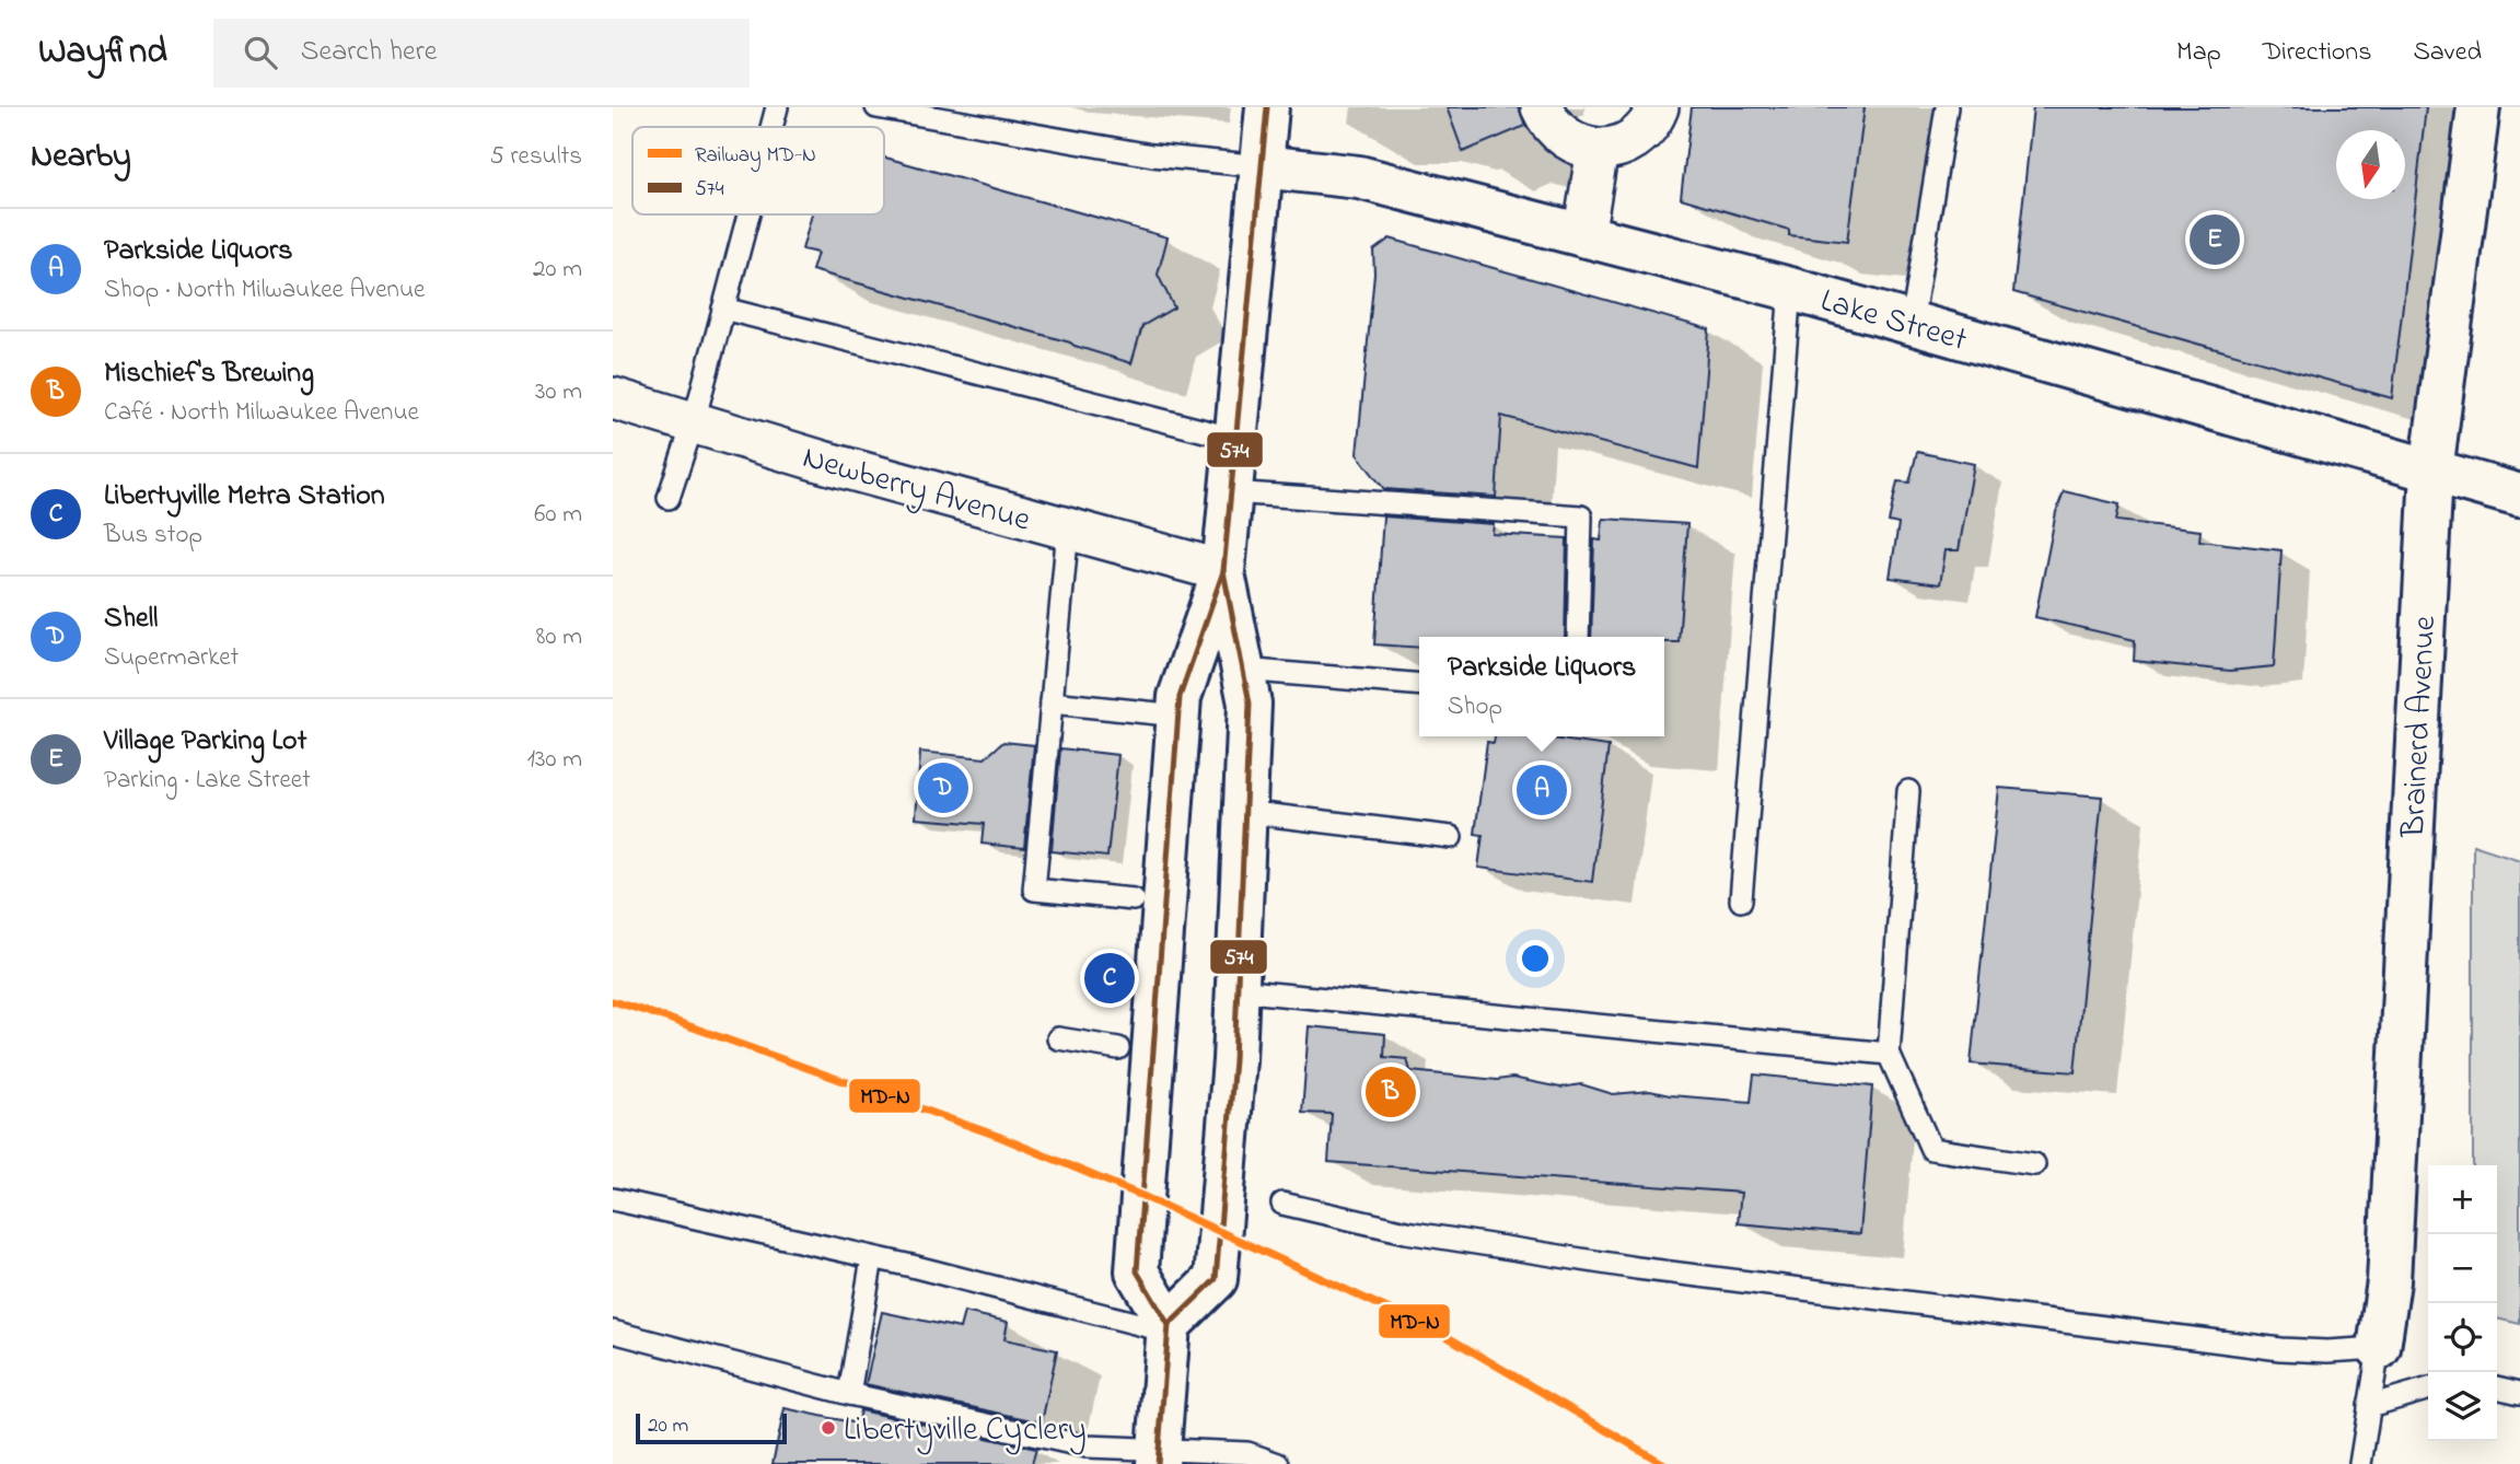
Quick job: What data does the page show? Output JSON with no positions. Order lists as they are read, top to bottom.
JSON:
{
  "streets": {
    "street": ["Lake Street", "Newberry Avenue", "Brainerd Avenue"]
  },
  "crossings": [
    ["Lake Street", "Brainerd Avenue"]
  ],
  "places": ["Libertyville Cyclery"],
  "lines": ["transit line 574", "rail line MD-N"],
  "legend": ["Railway MD-N", "574"],
  "scale_bar": "20 m",
  "north": "bottom",
  "page": {
    "header": "Wayfind",
    "search": "Search here",
    "nav": ["Map", "Directions", "Saved"],
    "heading": ["Nearby", "5 results"],
    "list": [
      {
        "mark": "A",
        "name": "Parkside Liquors",
        "note": "Shop · North Milwaukee Avenue",
        "value": "20 m"
      },
      {
        "mark": "B",
        "name": "Mischief's Brewing",
        "note": "Café · North Milwaukee Avenue",
        "value": "30 m"
      },
      {
        "mark": "C",
        "name": "Libertyville Metra Station",
        "note": "Bus stop",
        "value": "60 m"
      },
      {
        "mark": "D",
        "name": "Shell",
        "note": "Supermarket",
        "value": "80 m"
      },
      {
        "mark": "E",
        "name": "Village Parking Lot",
        "note": "Parking · Lake Street",
        "value": "130 m"
      }
    ],
    "pins": [
      "E",
      "D",
      "A",
      "C",
      "B"
    ],
    "popup": ["Parkside Liquors", "Shop"],
    "map_buttons": ["+", "−"],
    "scale": "20 m"
  }
}
